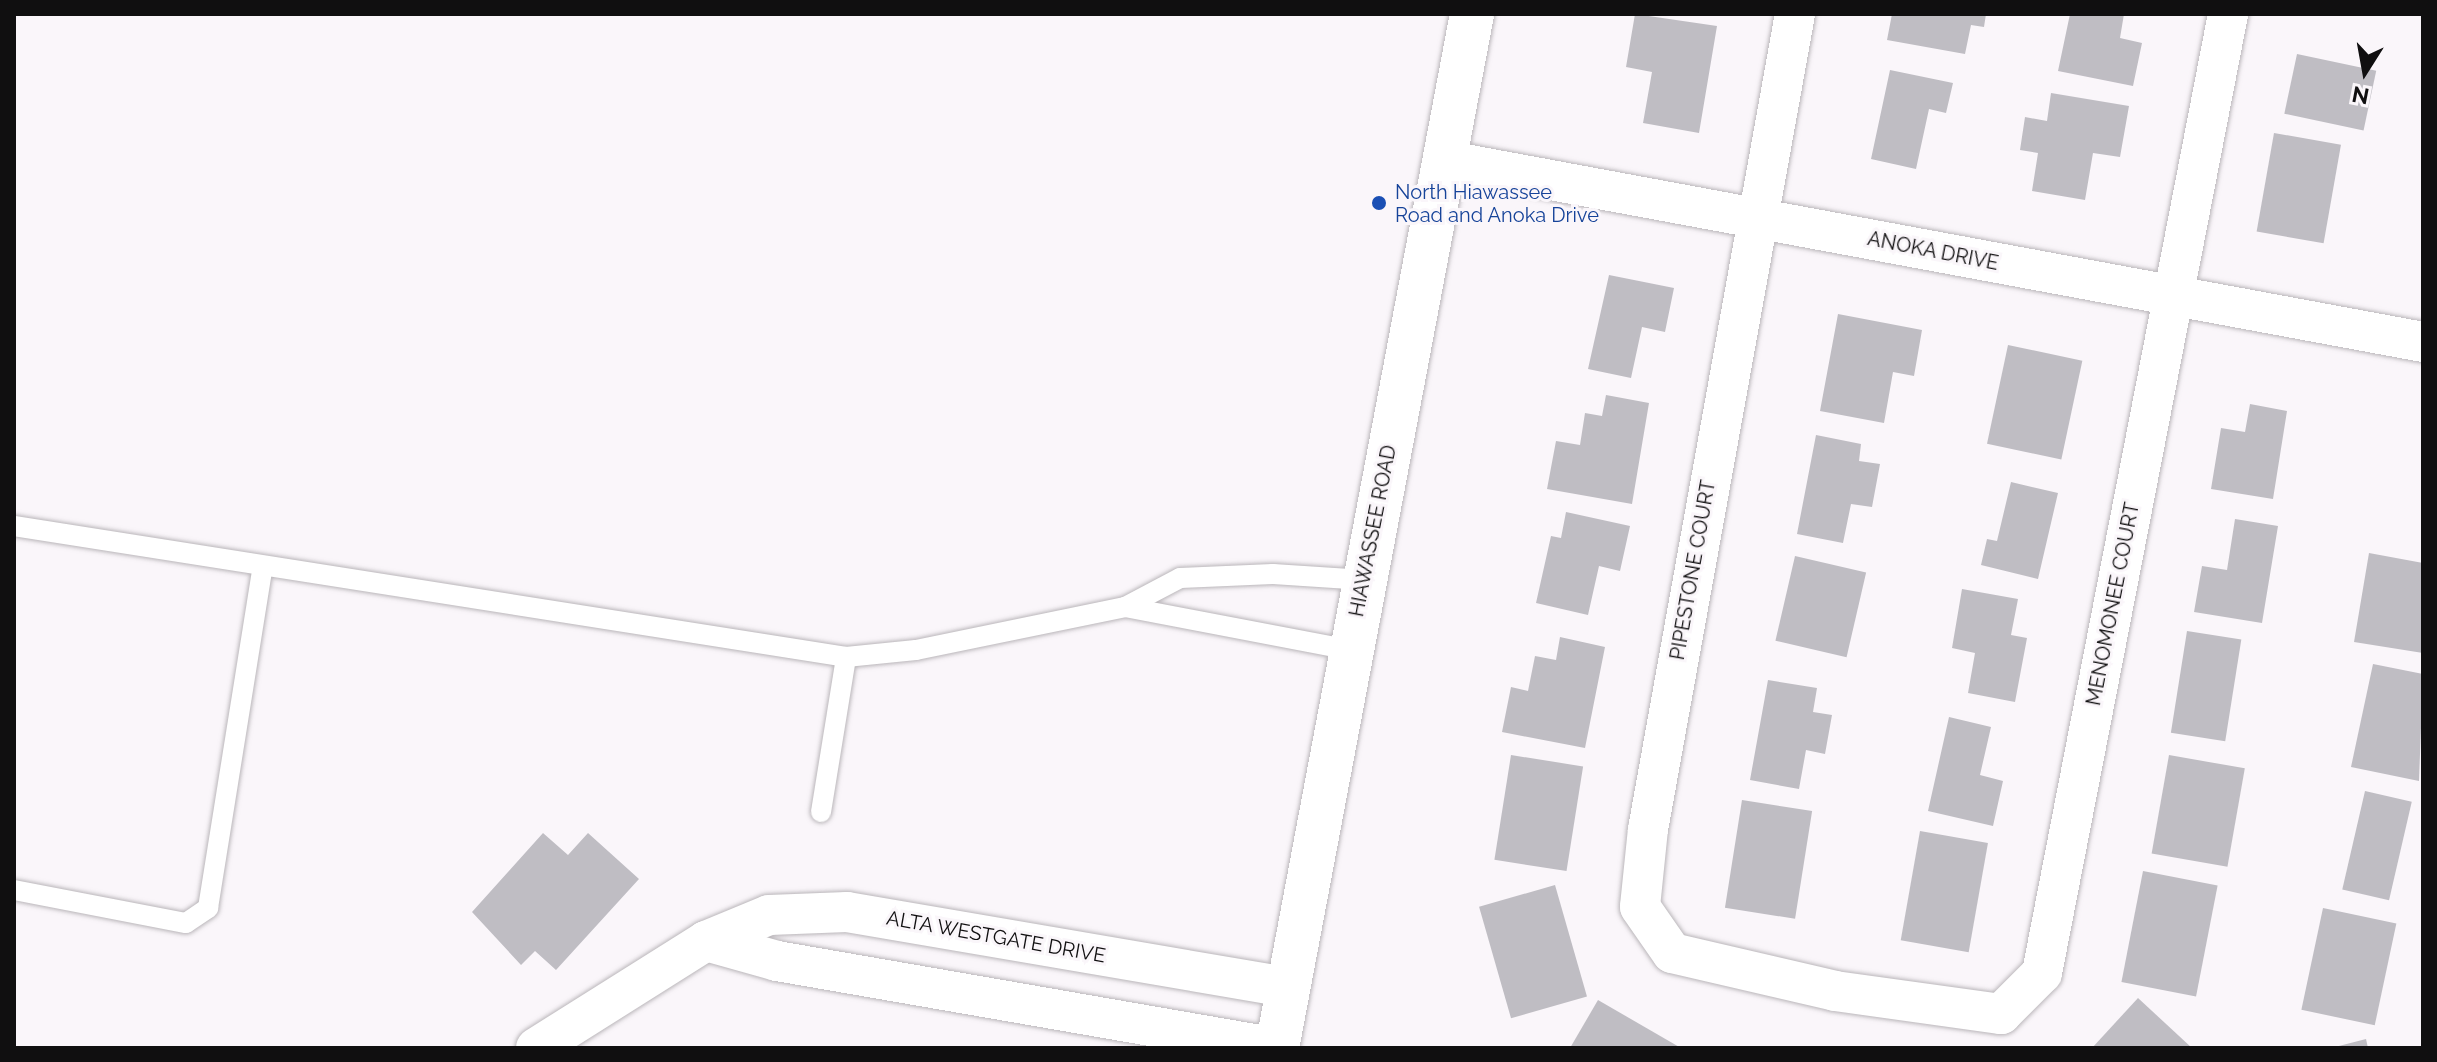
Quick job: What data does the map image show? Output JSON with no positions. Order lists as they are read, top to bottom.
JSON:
{
  "streets": {
    "main road": ["HIAWASSEE ROAD"],
    "street": [
      "ANOKA DRIVE",
      "PIPESTONE COURT",
      "MENOMONEE COURT",
      "ALTA WESTGATE DRIVE"
    ]
  },
  "crossings": [
    ["ANOKA DRIVE", "HIAWASSEE ROAD"],
    ["ANOKA DRIVE", "PIPESTONE COURT"],
    ["ANOKA DRIVE", "MENOMONEE COURT"],
    ["HIAWASSEE ROAD", "ALTA WESTGATE DRIVE"],
    ["PIPESTONE COURT", "MENOMONEE COURT"]
  ],
  "places": ["North Hiawassee Road and Anoka Drive"],
  "north": "bottom"
}
